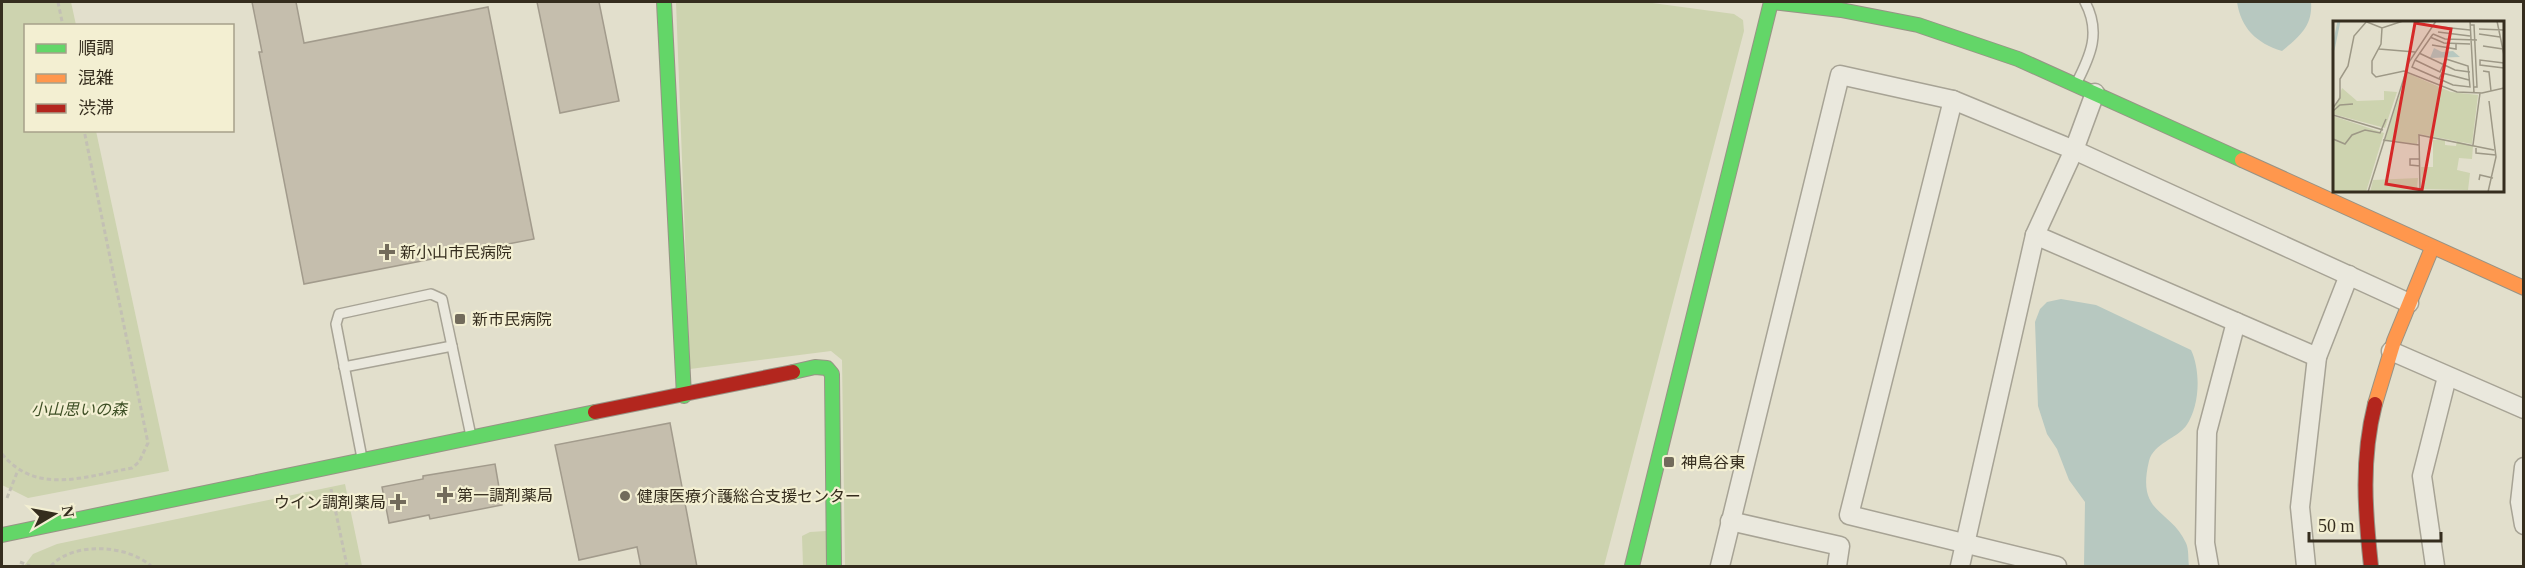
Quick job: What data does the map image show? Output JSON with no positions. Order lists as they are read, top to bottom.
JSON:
{
  "parks": ["小山思いの森"],
  "places": {
    "health": ["新小山市民病院", "第一調剤薬局", "ウイン調剤薬局"],
    "transit": ["新市民病院", "神鳥谷東"],
    "other": ["健康医療介護総合支援センター"]
  },
  "legend": ["順調", "混雑", "渋滞"],
  "scale_bar": "50 m",
  "north": "right"
}
